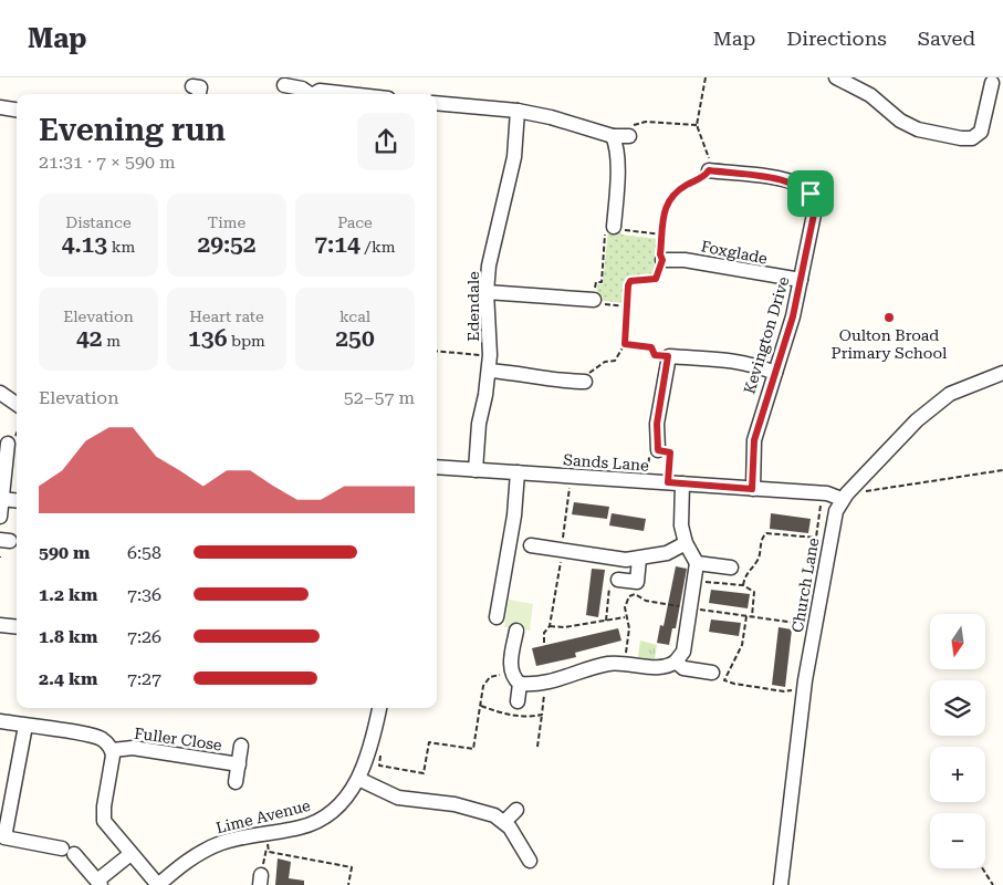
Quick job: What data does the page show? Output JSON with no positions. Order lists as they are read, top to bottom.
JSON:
{
  "streets": {
    "street": [
      "Foxglade",
      "Edendale",
      "Kevington Drive",
      "Sands Lane",
      "Church Lane",
      "Fuller Close",
      "Lime Avenue"
    ]
  },
  "crossings": [
    ["Foxglade", "Kevington Drive"],
    ["Edendale", "Sands Lane"],
    ["Kevington Drive", "Sands Lane"],
    ["Sands Lane", "Church Lane"]
  ],
  "places": ["Oulton Broad Primary School"],
  "north": "bottom",
  "page": {
    "header": "Map",
    "nav": ["Map", "Directions", "Saved"],
    "heading": ["Evening run", "21:31 · 7 × 590 m"],
    "stats": [
      ["Distance", "4.13 km"],
      ["Time", "29:52"],
      ["Pace", "7:14 /km"],
      ["Elevation", "42 m"],
      ["Heart rate", "136 bpm"],
      ["kcal", "250"]
    ],
    "chart": ["Elevation", "52–57 m"],
    "list": [
      {
        "name": "590 m",
        "note": "6:58"
      },
      {
        "name": "1.2 km",
        "note": "7:36"
      },
      {
        "name": "1.8 km",
        "note": "7:26"
      },
      {
        "name": "2.4 km",
        "note": "7:27"
      }
    ],
    "map_buttons": ["+", "−"]
  }
}
